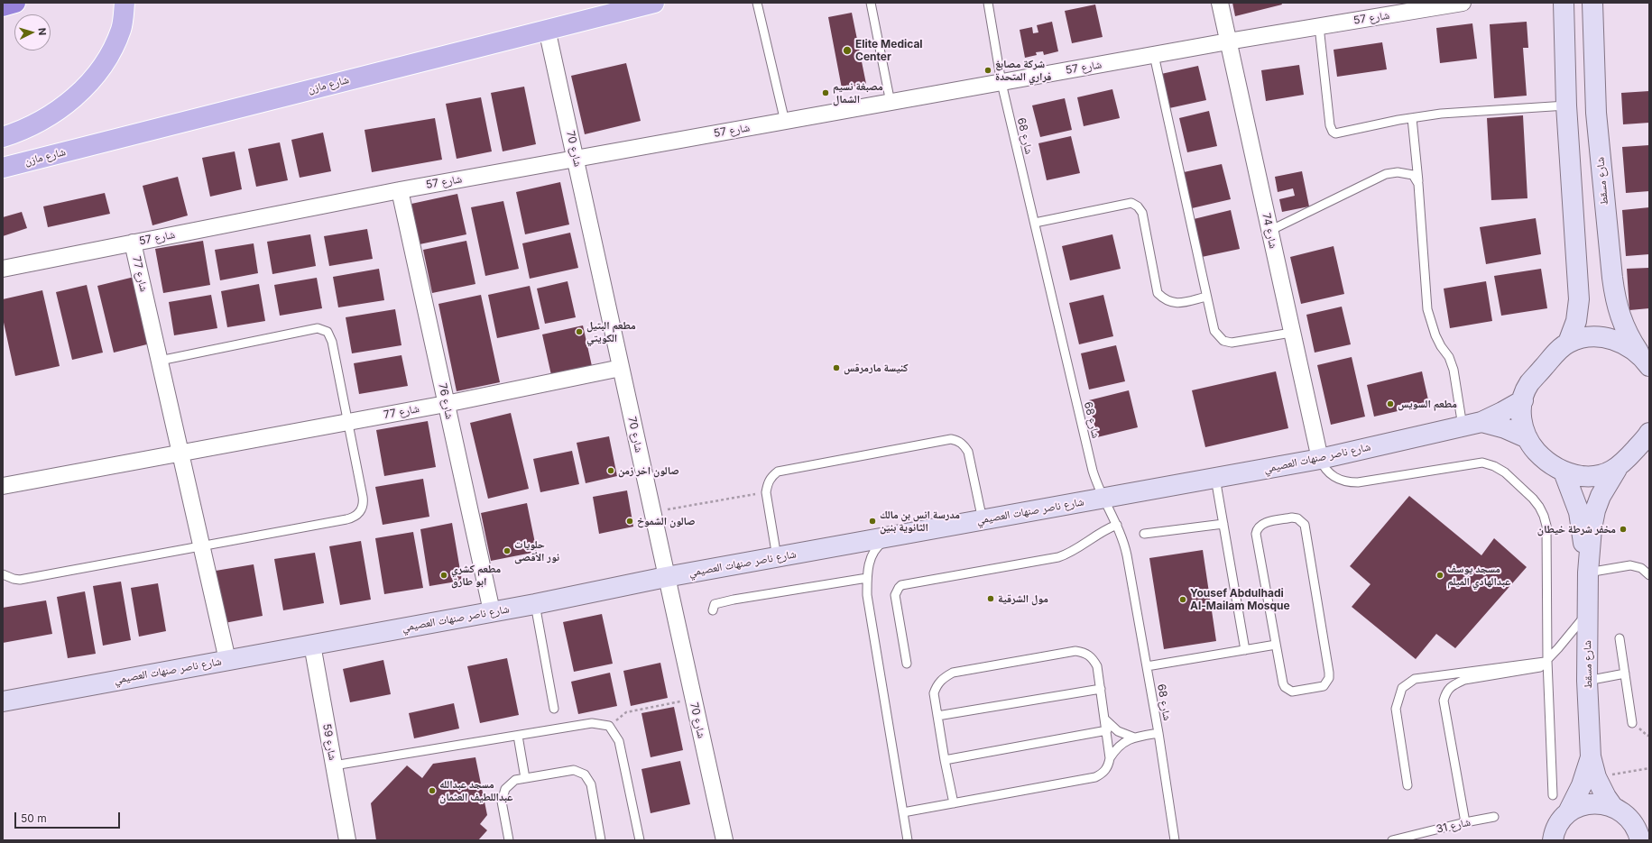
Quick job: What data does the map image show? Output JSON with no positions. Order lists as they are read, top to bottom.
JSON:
{
  "streets": {
    "main road": ["شارع مازن"],
    "street": [
      "شارع 57",
      "شارع 70",
      "شارع مسقط",
      "شارع 74",
      "شارع 77",
      "شارع 76",
      "شارع ناصر صنهات العصيمي",
      "شارع 59"
    ],
    "lane": ["شارع 68", "شارع 31"]
  },
  "crossings": [
    ["شارع 57", "شارع 68"],
    ["شارع 57", "شارع 70"],
    ["شارع 57", "شارع 74"],
    ["شارع 57", "شارع 77"],
    ["شارع 57", "شارع 76"],
    ["شارع مازن", "شارع 70"],
    ["شارع 68", "شارع ناصر صنهات العصيمي"],
    ["شارع 70", "شارع 77"],
    ["شارع 70", "شارع ناصر صنهات العصيمي"],
    ["شارع 74", "شارع ناصر صنهات العصيمي"],
    ["شارع 77", "شارع 76"],
    ["شارع 77", "شارع ناصر صنهات العصيمي"],
    ["شارع 76", "شارع ناصر صنهات العصيمي"],
    ["شارع ناصر صنهات العصيمي", "شارع 59"]
  ],
  "places": [
    "Elite Medical Center",
    "شركة مصابغ فراري المتحدة",
    "مصبغة نسيم الشمال",
    "مطعم البتيل الكويتي",
    "كنيسة مارمرقس",
    "مطعم السويس",
    "صالون اخر زمن",
    "صالون الشموخ",
    "مدرسة انس بن مالك الثانوية بنين",
    "مخفر شرطة خيطان",
    "حلويات نور الأقصى",
    "مطعم كشري ابو طارق",
    "مسجد يوسف عبدالهادي الميلم",
    "مول الشرقية",
    "Yousef Abdulhadi Al-Mailam Mosque",
    "مسجد عبدالله عبداللطيف العثمان"
  ],
  "scale_bar": "50 m",
  "north": "right"
}
